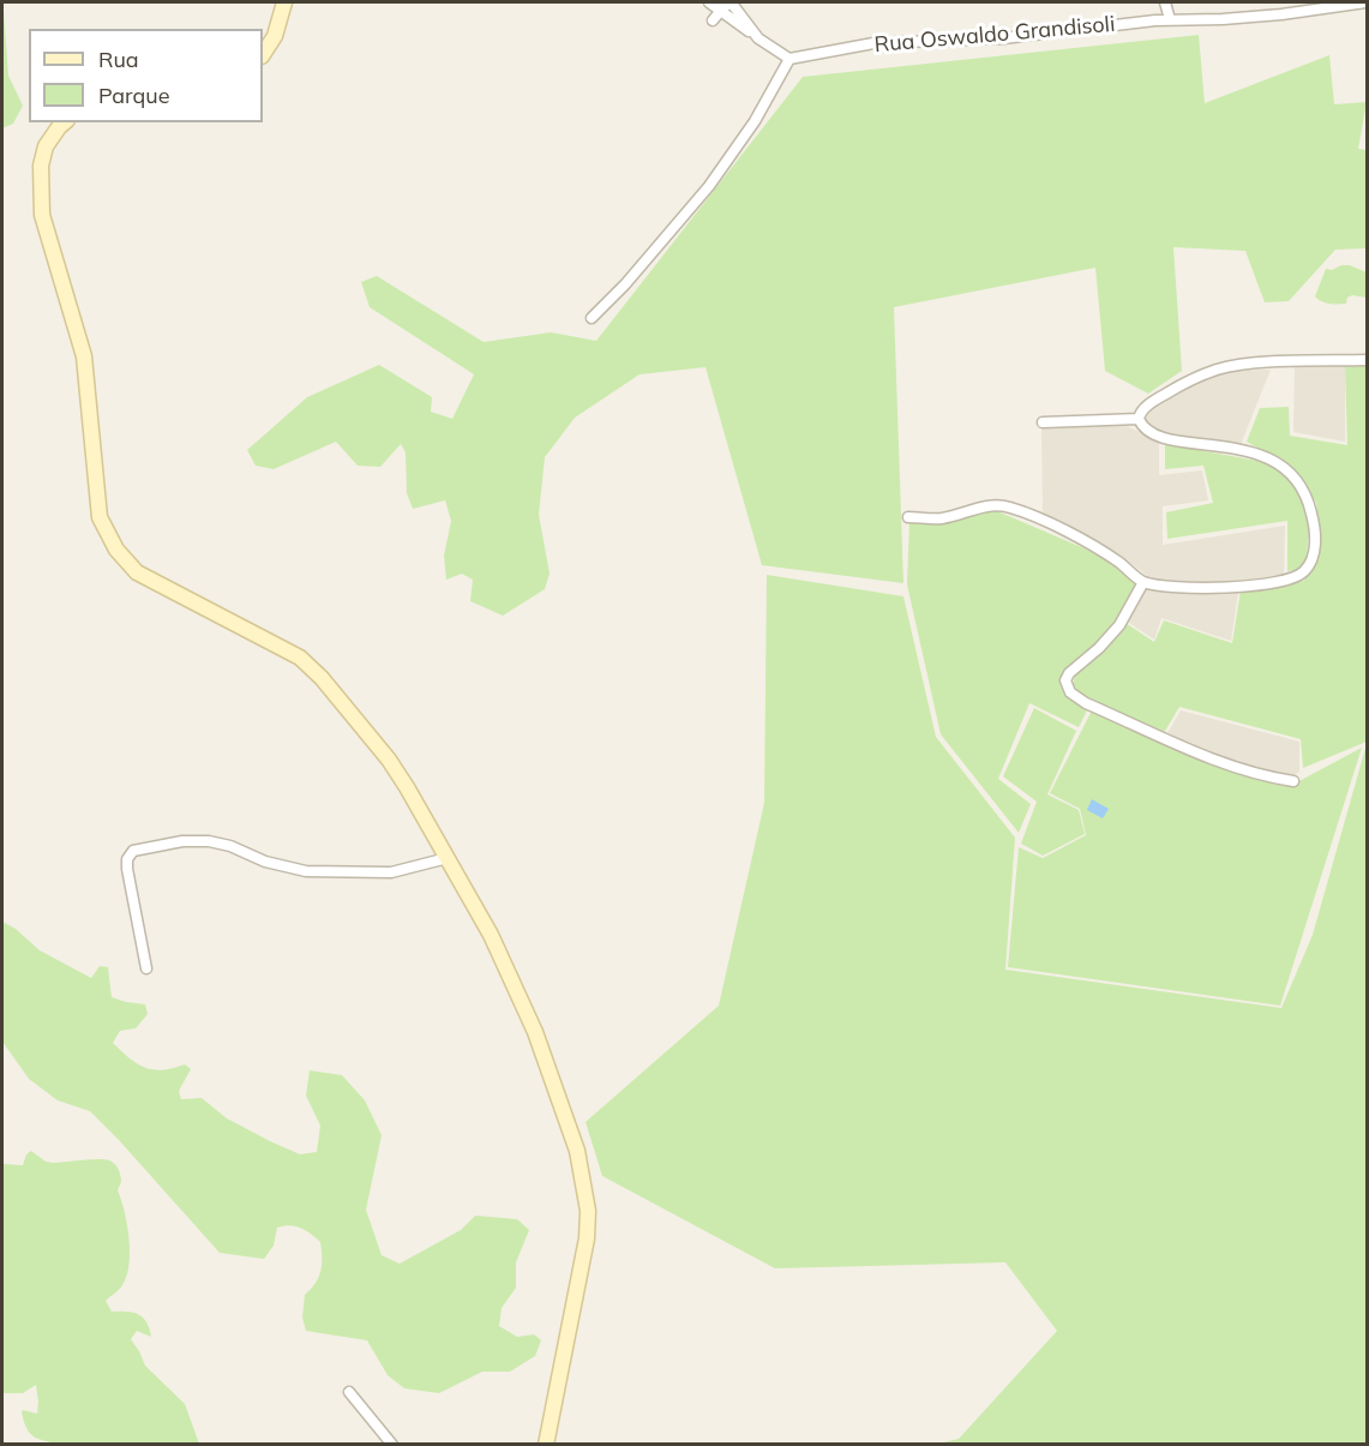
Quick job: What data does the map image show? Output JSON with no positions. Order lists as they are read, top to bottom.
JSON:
{
  "streets": {
    "street": ["Rua Oswaldo Grandisoli"]
  },
  "legend": ["Rua", "Parque"]
}
